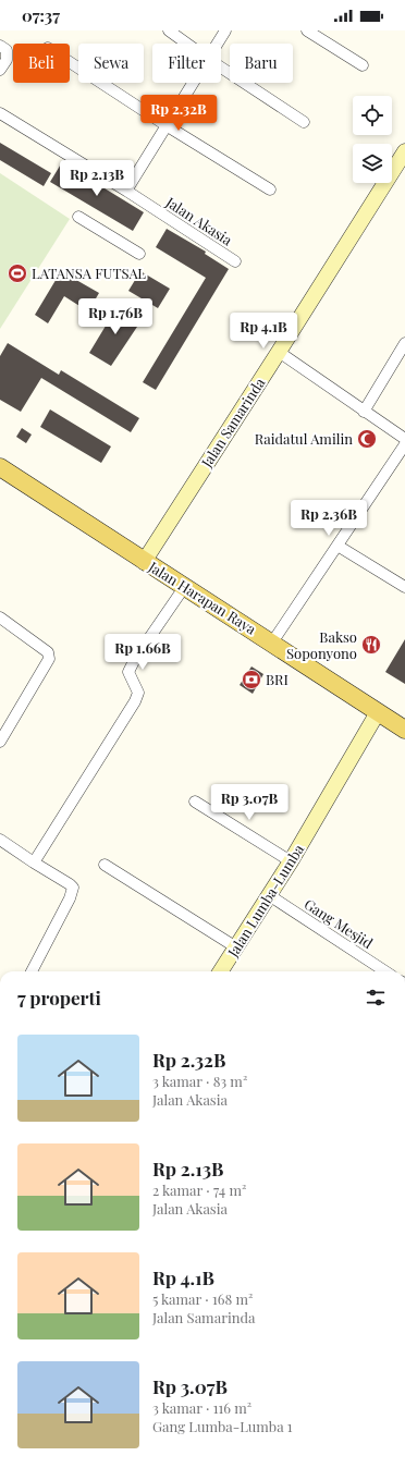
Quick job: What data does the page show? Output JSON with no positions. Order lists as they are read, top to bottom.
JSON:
{
  "streets": {
    "main road": ["Jalan Harapan Raya"],
    "street": [
      "Jalan Akasia",
      "Jalan Samarinda",
      "Jalan Lumba-Lumba",
      "Gang Mesjid"
    ]
  },
  "crossings": [
    ["Jalan Samarinda", "Jalan Harapan Raya"],
    ["Jalan Harapan Raya", "Jalan Lumba-Lumba"],
    ["Jalan Lumba-Lumba", "Gang Mesjid"]
  ],
  "places": {
    "sports": ["LATANSA FUTSAL"],
    "mosque": ["Raidatul Amilin"],
    "restaurant": ["Bakso Soponyono"],
    "bank": ["BRI"]
  },
  "page": {
    "status": "07:37",
    "chip": [
      "Beli",
      "Sewa",
      "Filter",
      "Baru"
    ],
    "price": [
      "Rp 2.32B",
      "Rp 2.13B",
      "Rp 1.76B",
      "Rp 4.1B",
      "Rp 2.36B",
      "Rp 1.66B",
      "Rp 3.07B"
    ],
    "heading": "7 properti",
    "list": [
      {
        "name": "Rp 2.32B",
        "note": "3 kamar · 83 m² · Jalan Akasia"
      },
      {
        "name": "Rp 2.13B",
        "note": "2 kamar · 74 m² · Jalan Akasia"
      },
      {
        "name": "Rp 4.1B",
        "note": "5 kamar · 168 m² · Jalan Samarinda"
      },
      {
        "name": "Rp 3.07B",
        "note": "3 kamar · 116 m² · Gang Lumba-Lumba 1"
      }
    ]
  }
}
